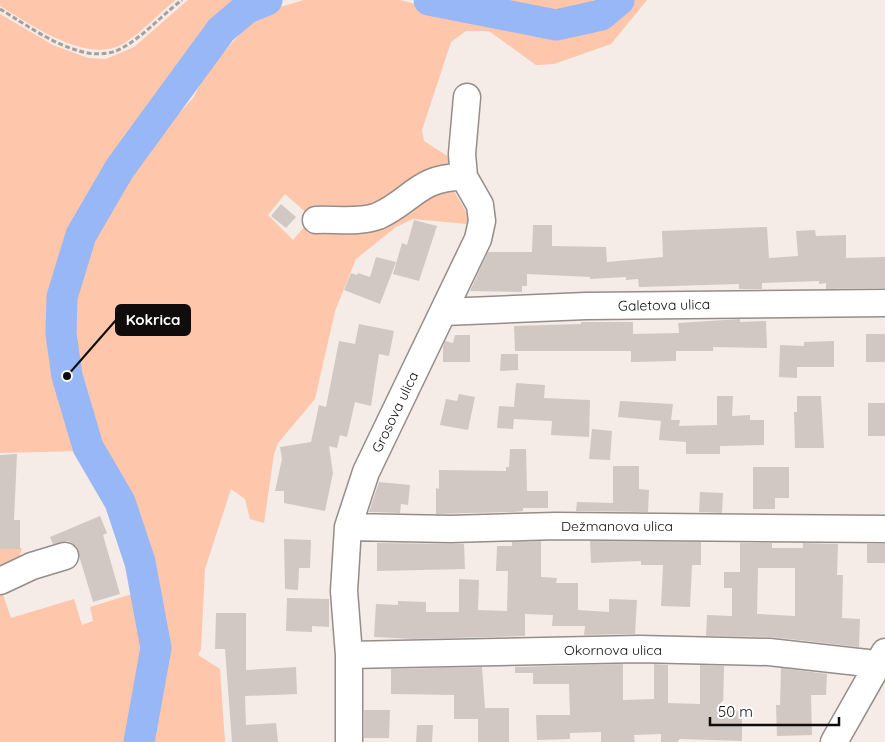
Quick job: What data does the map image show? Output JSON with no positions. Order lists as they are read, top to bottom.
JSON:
{
  "streets": {
    "street": [
      "Galetova ulica",
      "Grosova ulica",
      "Dežmanova ulica",
      "Okornova ulica"
    ]
  },
  "crossings": [
    ["Galetova ulica", "Grosova ulica"],
    ["Grosova ulica", "Dežmanova ulica"],
    ["Grosova ulica", "Okornova ulica"]
  ],
  "places": ["Kokrica"],
  "scale_bar": "50 m"
}
